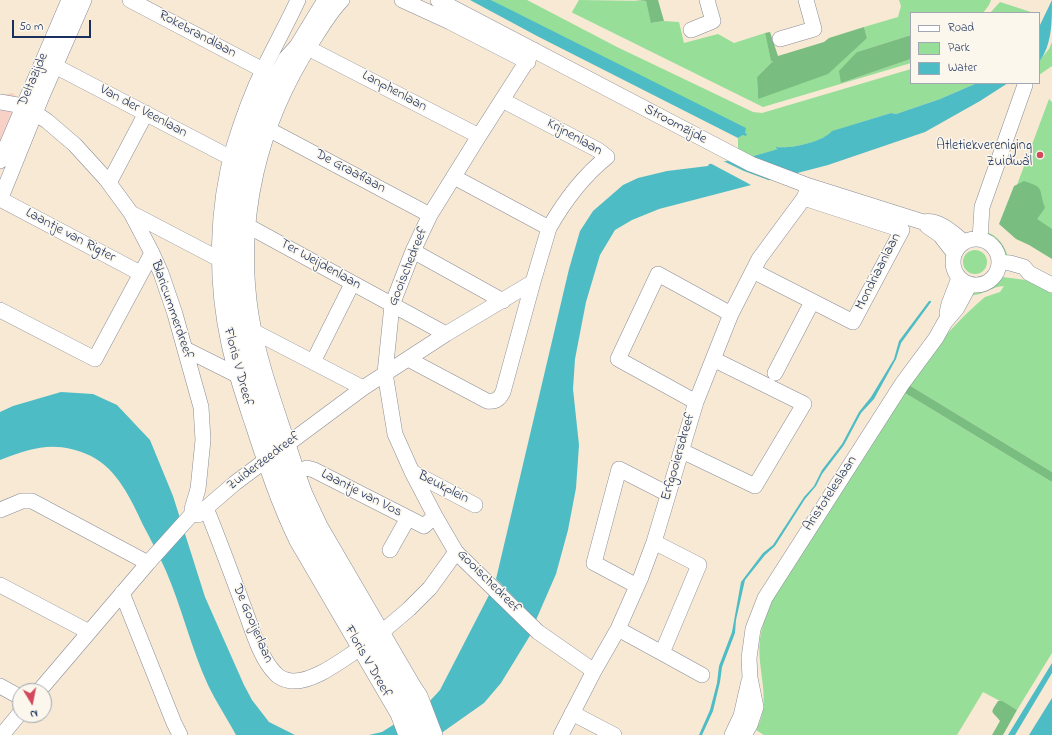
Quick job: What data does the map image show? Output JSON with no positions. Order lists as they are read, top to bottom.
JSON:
{
  "streets": {
    "street": [
      "Rokebrandlaan",
      "Deltazijde",
      "Lanphenlaan",
      "Van der Veenlaan",
      "Stroomzijde",
      "Krijnenlaan",
      "De Graaflaan",
      "Laantje van Rigter",
      "Ter Weijdenlaan",
      "Gooischedreef",
      "Mondriaanlaan",
      "Blaricummerdreef",
      "Floris V Dreef",
      "Erfgooiersdreef",
      "Zuiderzeedreef",
      "Beukplein",
      "Laantje van Vos",
      "Aristoteleslaan",
      "De Gooijerlaan"
    ]
  },
  "crossings": [
    ["Rokebrandlaan", "Floris V Dreef"],
    ["Deltazijde", "Blaricummerdreef"],
    ["Lanphenlaan", "Gooischedreef"],
    ["Lanphenlaan", "Floris V Dreef"],
    ["Van der Veenlaan", "Floris V Dreef"],
    ["Stroomzijde", "Gooischedreef"],
    ["Stroomzijde", "Mondriaanlaan"],
    ["Stroomzijde", "Erfgooiersdreef"],
    ["Stroomzijde", "Aristoteleslaan"],
    ["Krijnenlaan", "Gooischedreef"],
    ["Krijnenlaan", "Zuiderzeedreef"],
    ["De Graaflaan", "Gooischedreef"],
    ["De Graaflaan", "Floris V Dreef"],
    ["Ter Weijdenlaan", "Gooischedreef"],
    ["Ter Weijdenlaan", "Floris V Dreef"],
    ["Ter Weijdenlaan", "Zuiderzeedreef"],
    ["Gooischedreef", "Erfgooiersdreef"],
    ["Gooischedreef", "Zuiderzeedreef"],
    ["Gooischedreef", "Beukplein"],
    ["Gooischedreef", "Laantje van Vos"],
    ["Mondriaanlaan", "Erfgooiersdreef"],
    ["Blaricummerdreef", "Zuiderzeedreef"],
    ["Floris V Dreef", "Zuiderzeedreef"],
    ["Floris V Dreef", "Laantje van Vos"],
    ["Floris V Dreef", "De Gooijerlaan"],
    ["Zuiderzeedreef", "De Gooijerlaan"]
  ],
  "places": ["Atletiekvereniging Zuidwal"],
  "legend": ["Road", "Park", "Water"],
  "scale_bar": "50 m",
  "north": "bottom"
}
